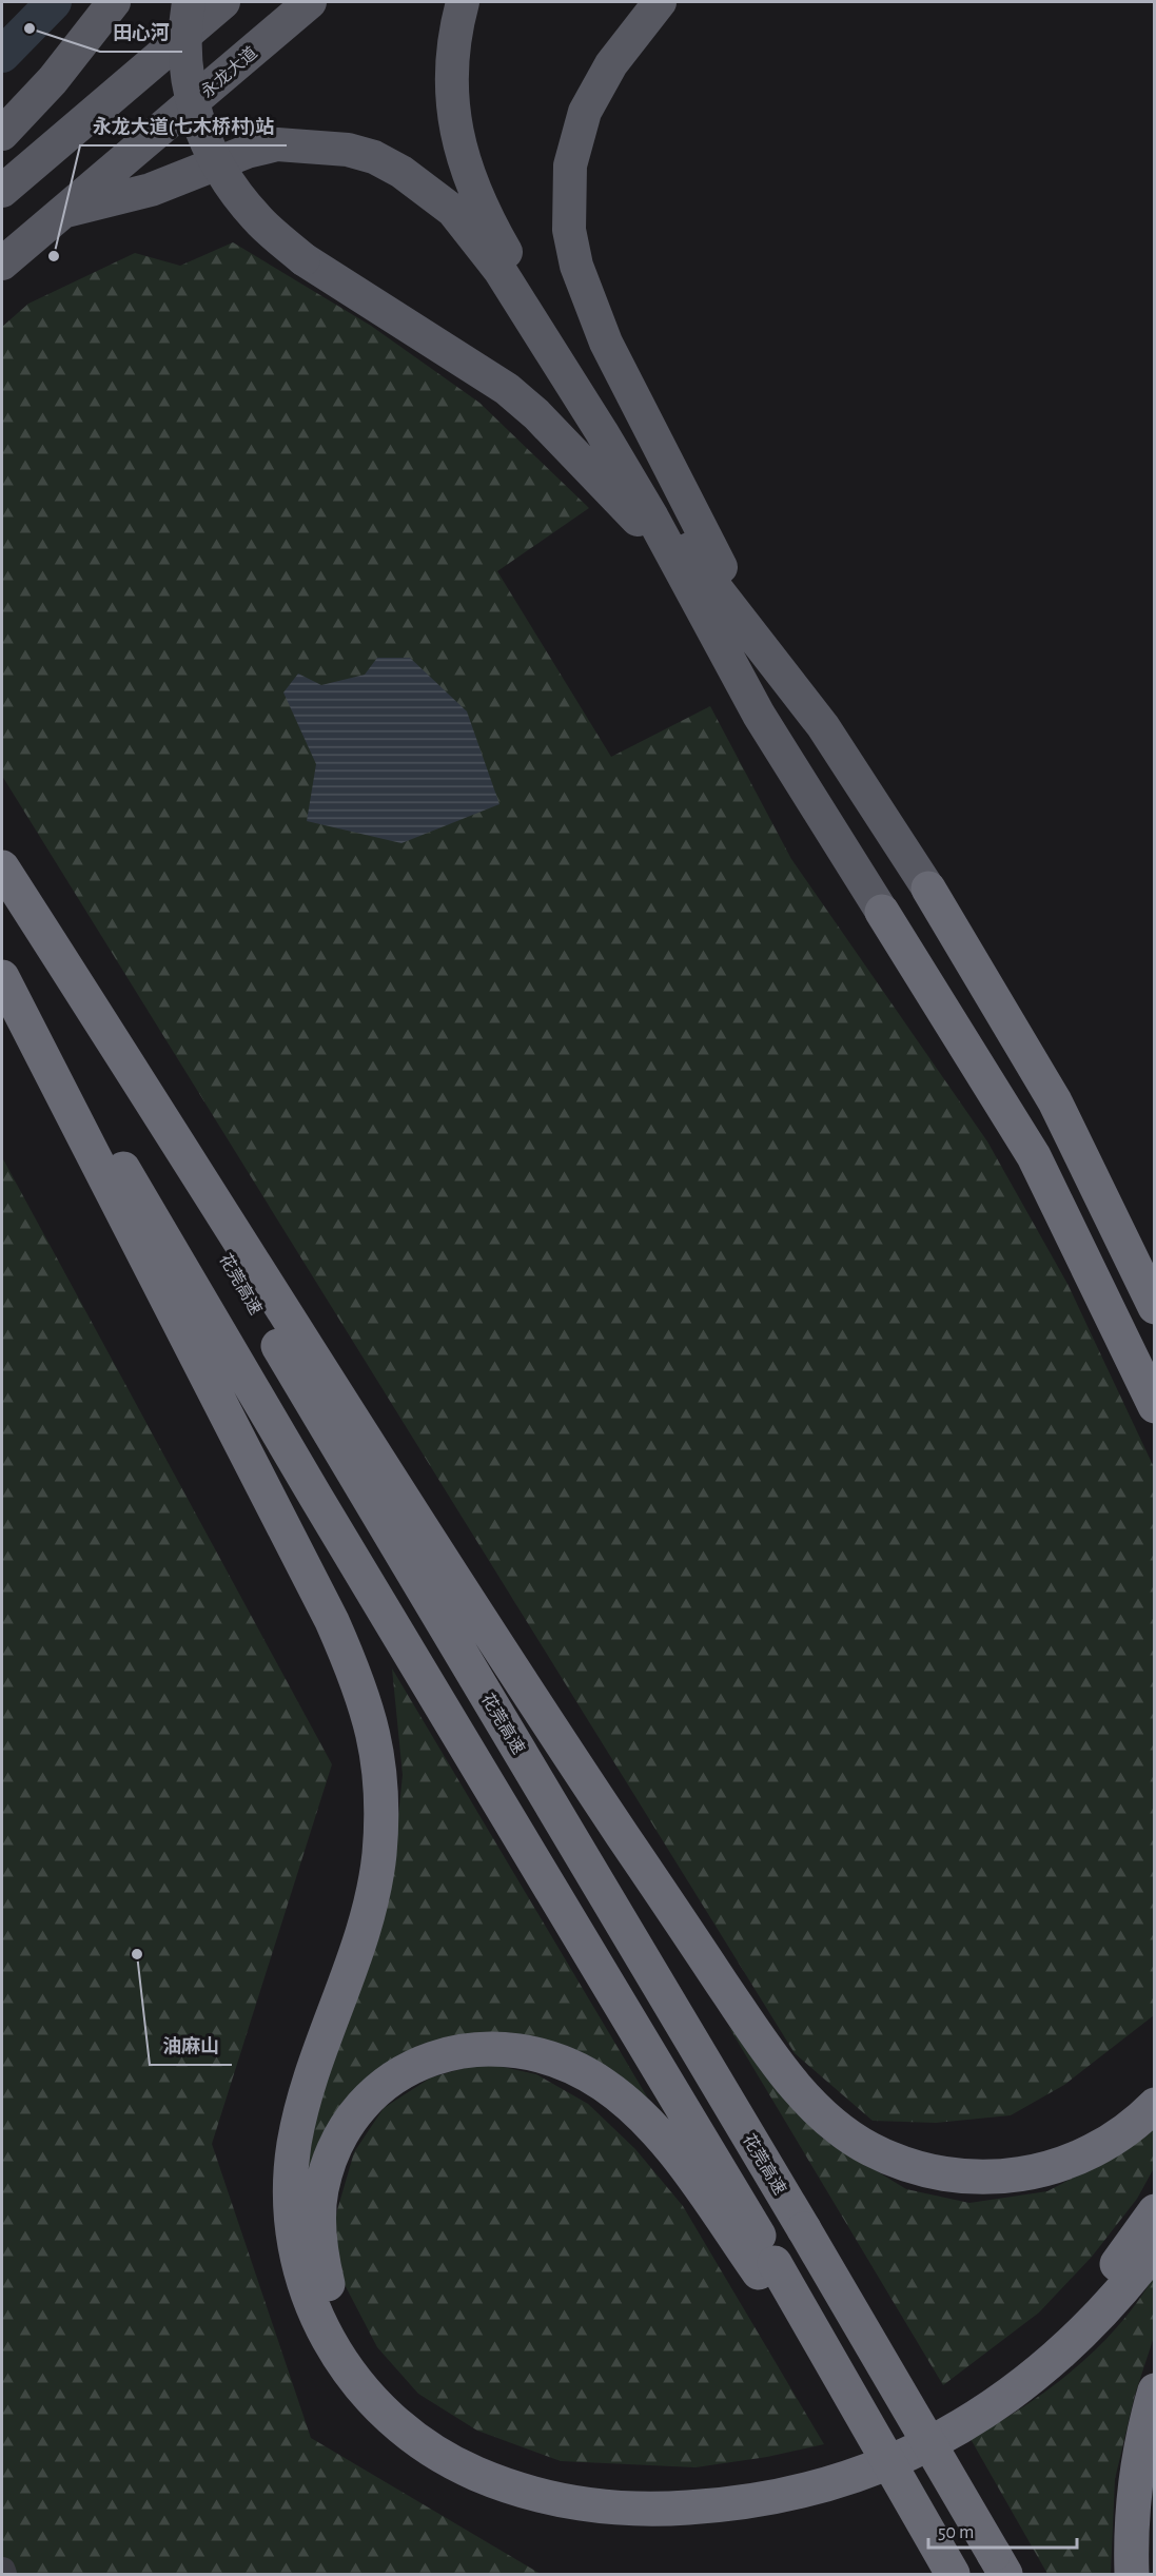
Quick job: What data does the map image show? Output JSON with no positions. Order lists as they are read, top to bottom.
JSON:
{
  "streets": {
    "highway": ["花莞高速"],
    "main road": ["永龙大道"]
  },
  "places": ["田心河", "永龙大道(七木桥村)站", "油麻山"],
  "scale_bar": "50 m"
}
